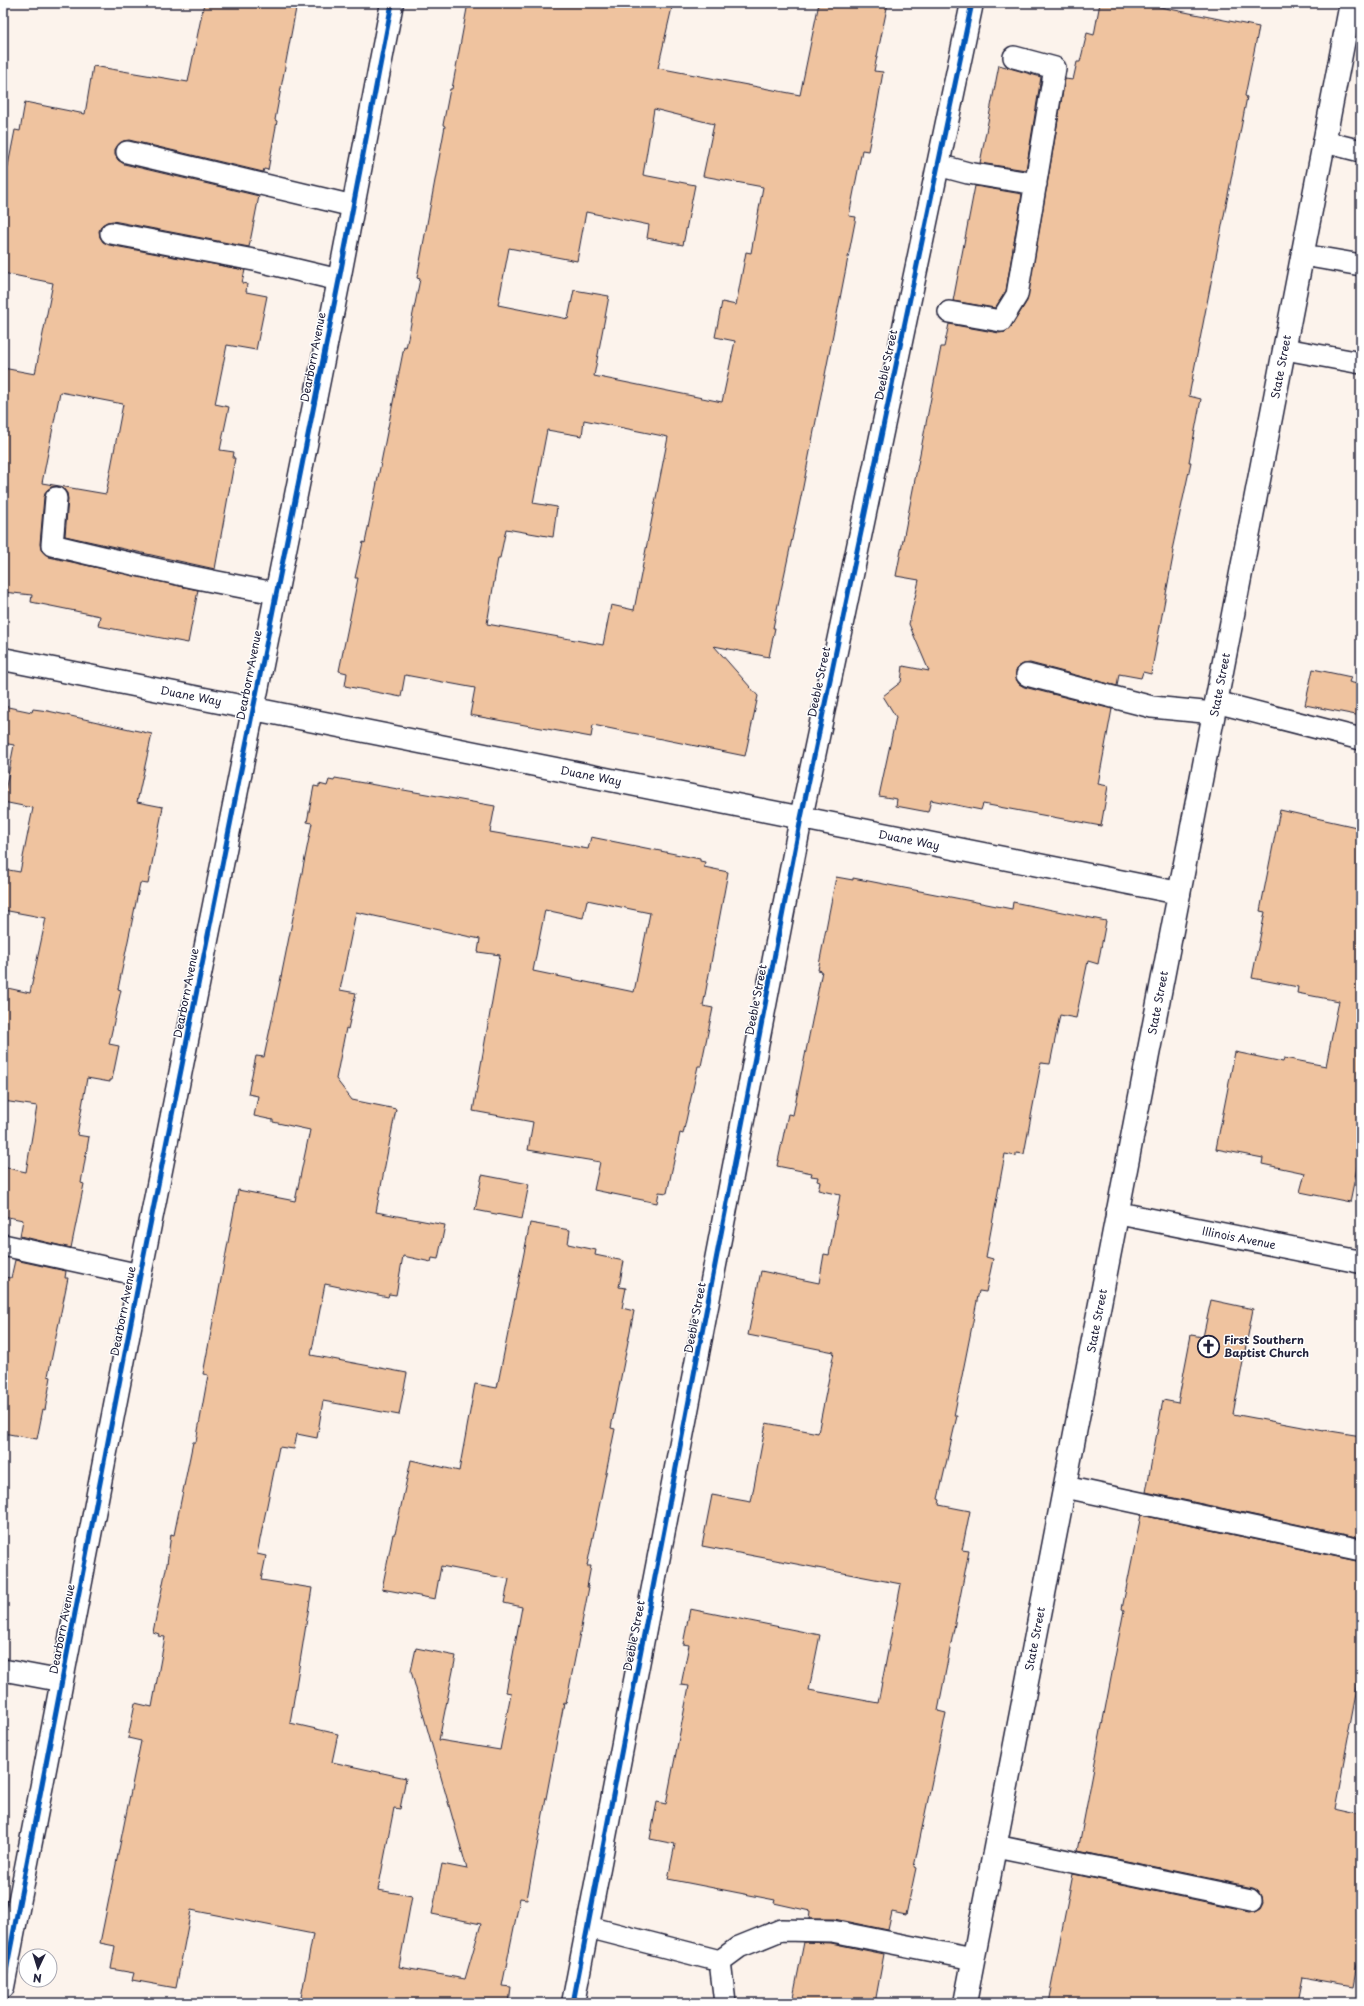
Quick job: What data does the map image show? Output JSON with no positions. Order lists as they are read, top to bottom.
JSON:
{
  "streets": {
    "street": [
      "Dearborn Avenue",
      "Deeble Street",
      "State Street",
      "Duane Way",
      "Illinois Avenue"
    ]
  },
  "crossings": [
    ["Dearborn Avenue", "Duane Way"],
    ["Deeble Street", "Duane Way"],
    ["State Street", "Duane Way"],
    ["State Street", "Illinois Avenue"]
  ],
  "places": {
    "church": ["First Southern Baptist Church"]
  },
  "north": "bottom"
}
